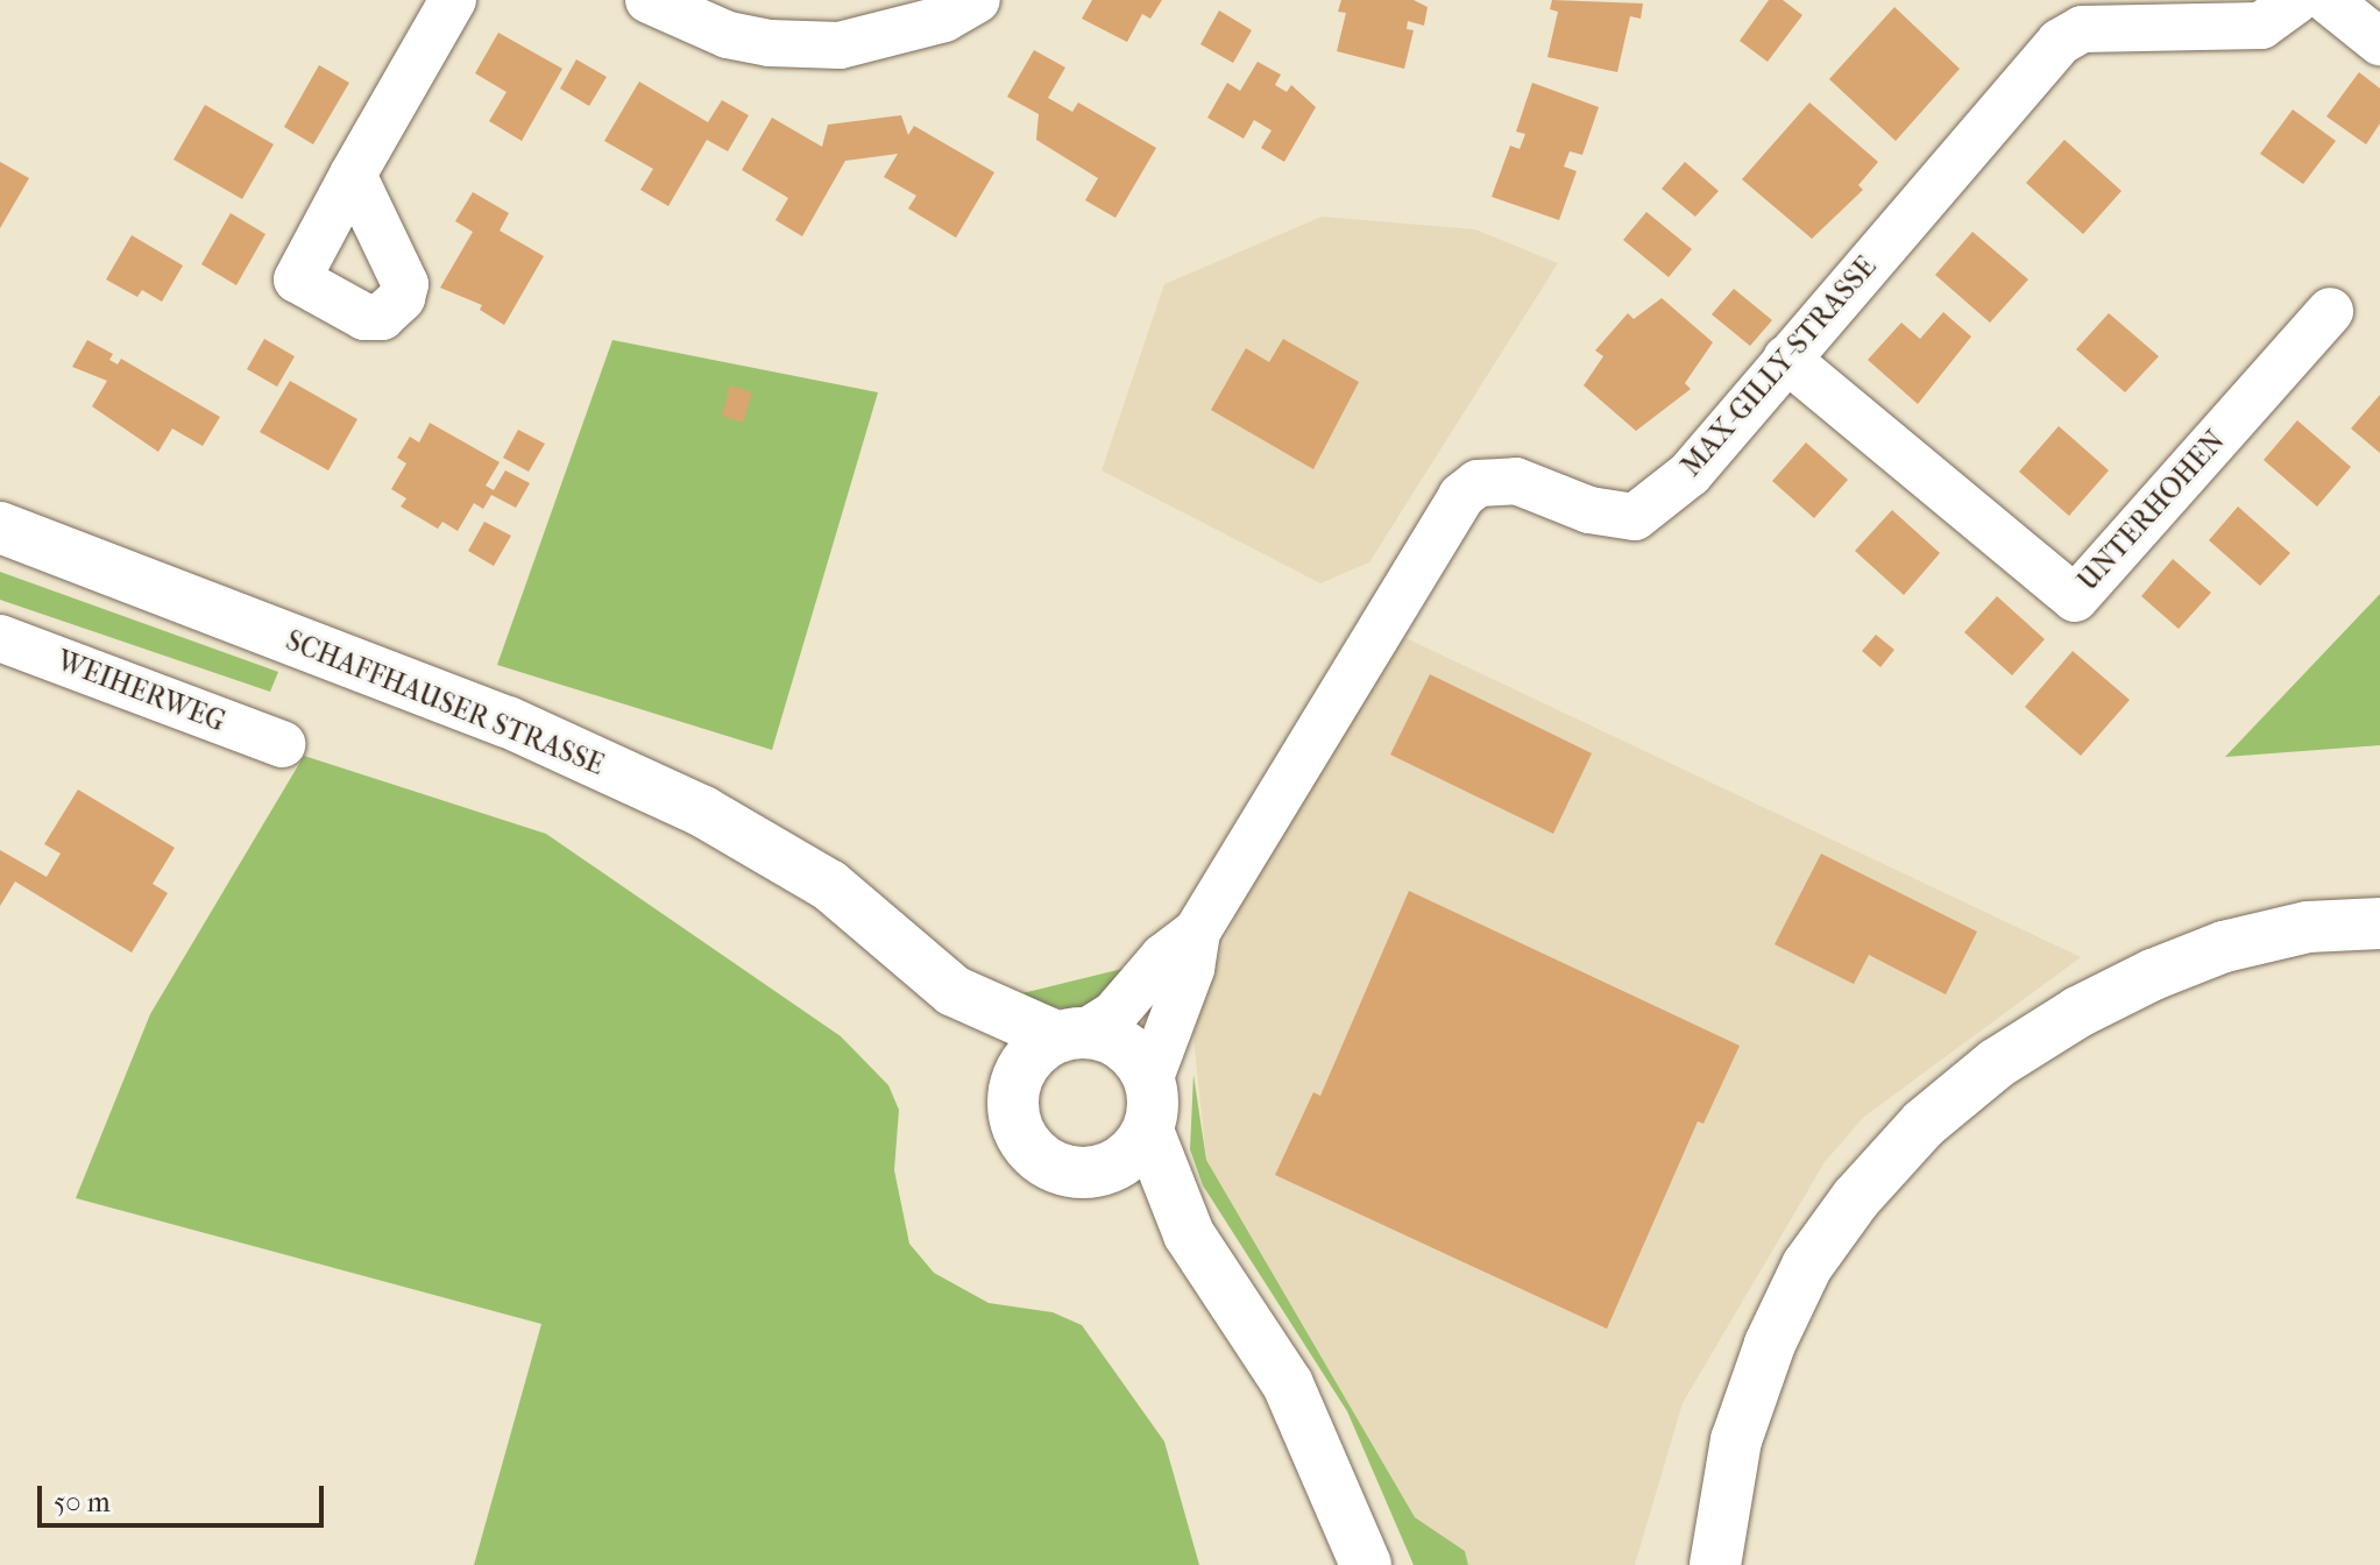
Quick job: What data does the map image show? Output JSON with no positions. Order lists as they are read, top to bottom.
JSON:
{
  "streets": {
    "main road": ["SCHAFFHAUSER STRASSE"],
    "street": ["MAX-GILLY-STRASSE", "UNTERHOHEN", "WEIHERWEG"]
  },
  "crossings": [
    ["MAX-GILLY-STRASSE", "UNTERHOHEN"],
    ["MAX-GILLY-STRASSE", "SCHAFFHAUSER STRASSE"]
  ],
  "scale_bar": "50 m"
}
